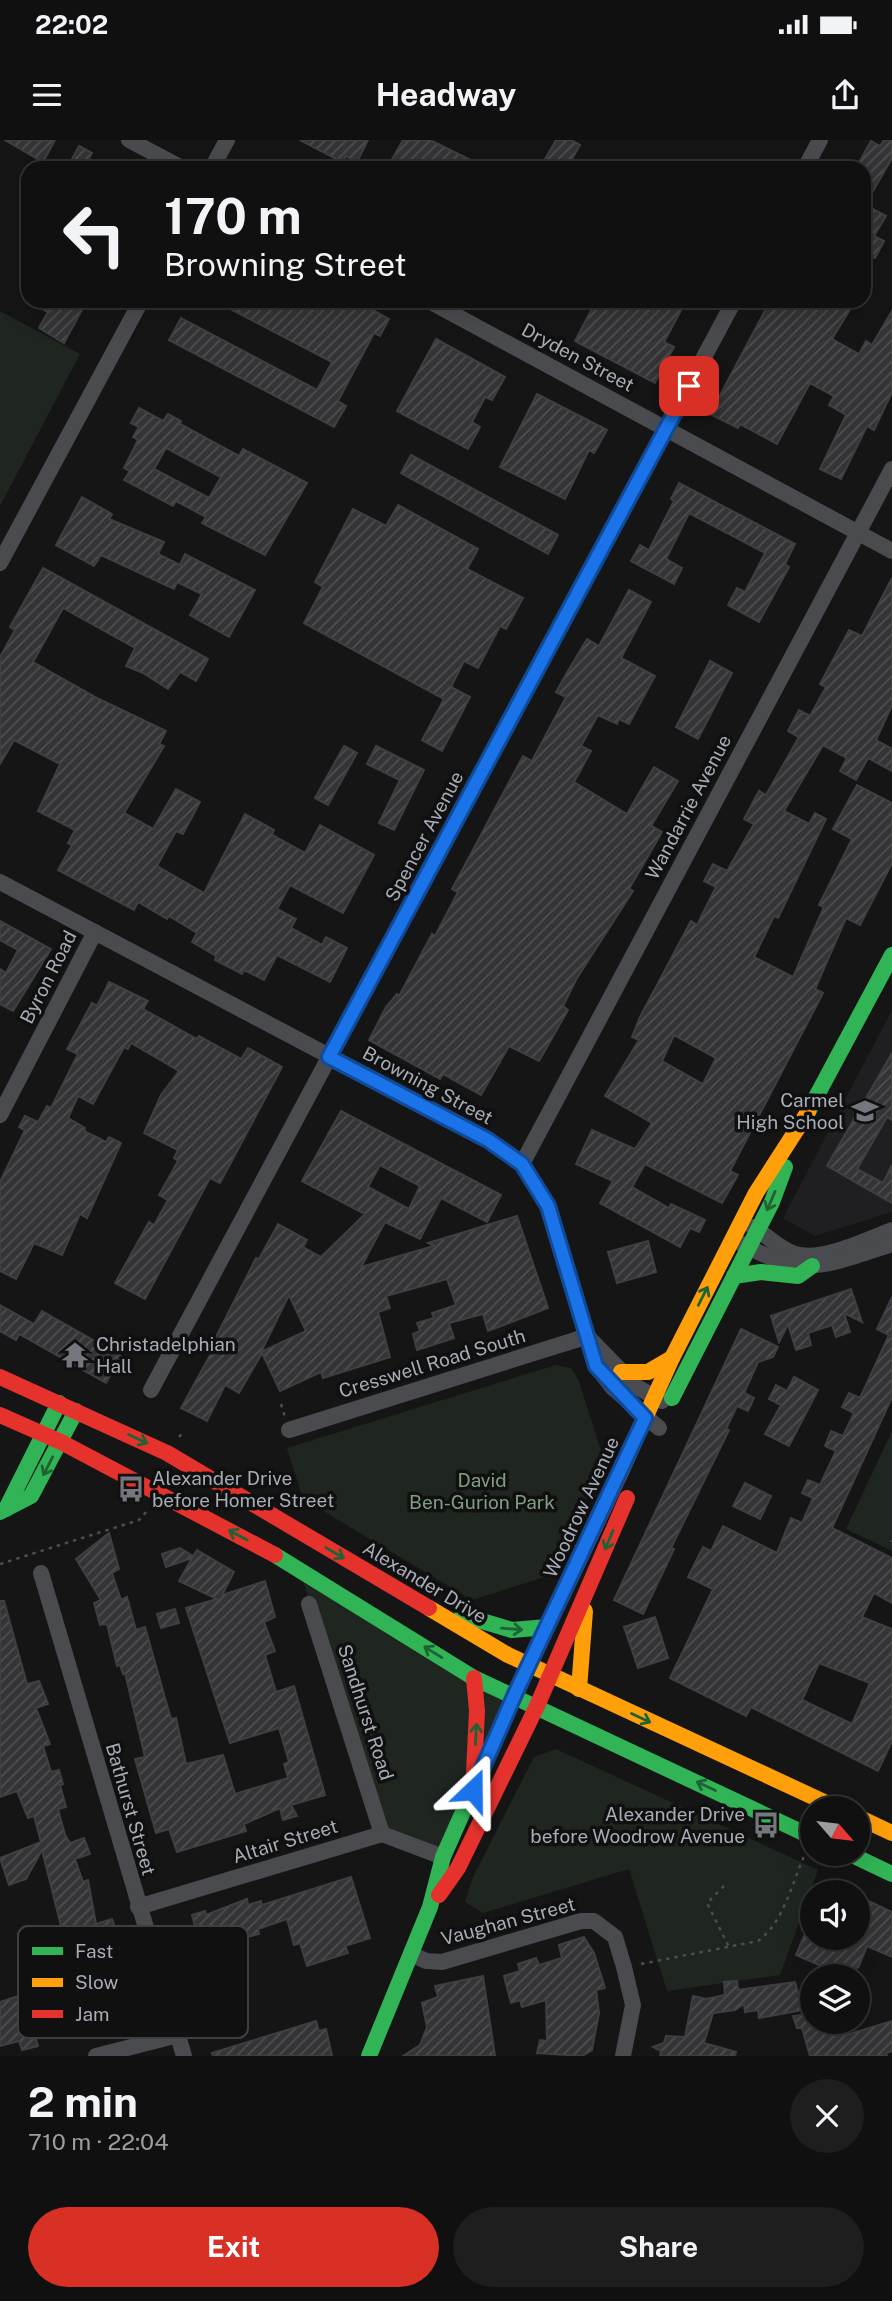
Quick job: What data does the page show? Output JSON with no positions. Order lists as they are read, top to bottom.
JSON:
{
  "streets": {
    "main road": ["Woodrow Avenue", "Alexander Drive"],
    "street": [
      "Dryden Street",
      "Wandarrie Avenue",
      "Spencer Avenue",
      "Byron Road",
      "Browning Street",
      "Cresswell Road South",
      "Sandhurst Road",
      "Bathurst Street",
      "Altair Street",
      "Vaughan Street"
    ]
  },
  "crossings": [
    ["Dryden Street", "Wandarrie Avenue"],
    ["Dryden Street", "Spencer Avenue"],
    ["Wandarrie Avenue", "Browning Street"],
    ["Spencer Avenue", "Browning Street"],
    ["Byron Road", "Browning Street"],
    ["Browning Street", "Cresswell Road South"],
    ["Browning Street", "Woodrow Avenue"],
    ["Woodrow Avenue", "Alexander Drive"],
    ["Woodrow Avenue", "Vaughan Street"],
    ["Sandhurst Road", "Altair Street"],
    ["Bathurst Street", "Altair Street"]
  ],
  "parks": ["David Ben-Gurion Park"],
  "places": {
    "school or university": ["Carmel High School"],
    "temple": ["Christadelphian Hall"],
    "bus stop": ["Alexander Drive before Homer Street", "Alexander Drive before Woodrow Avenue"]
  },
  "legend": ["Fast", "Slow", "Jam"],
  "north": "bottom right",
  "page": {
    "status": "22:02",
    "header": "Headway",
    "turn": ["170 m", "Browning Street"],
    "heading": ["2 min", "710 m · 22:04"],
    "buttons": ["Exit", "Share"]
  }
}
